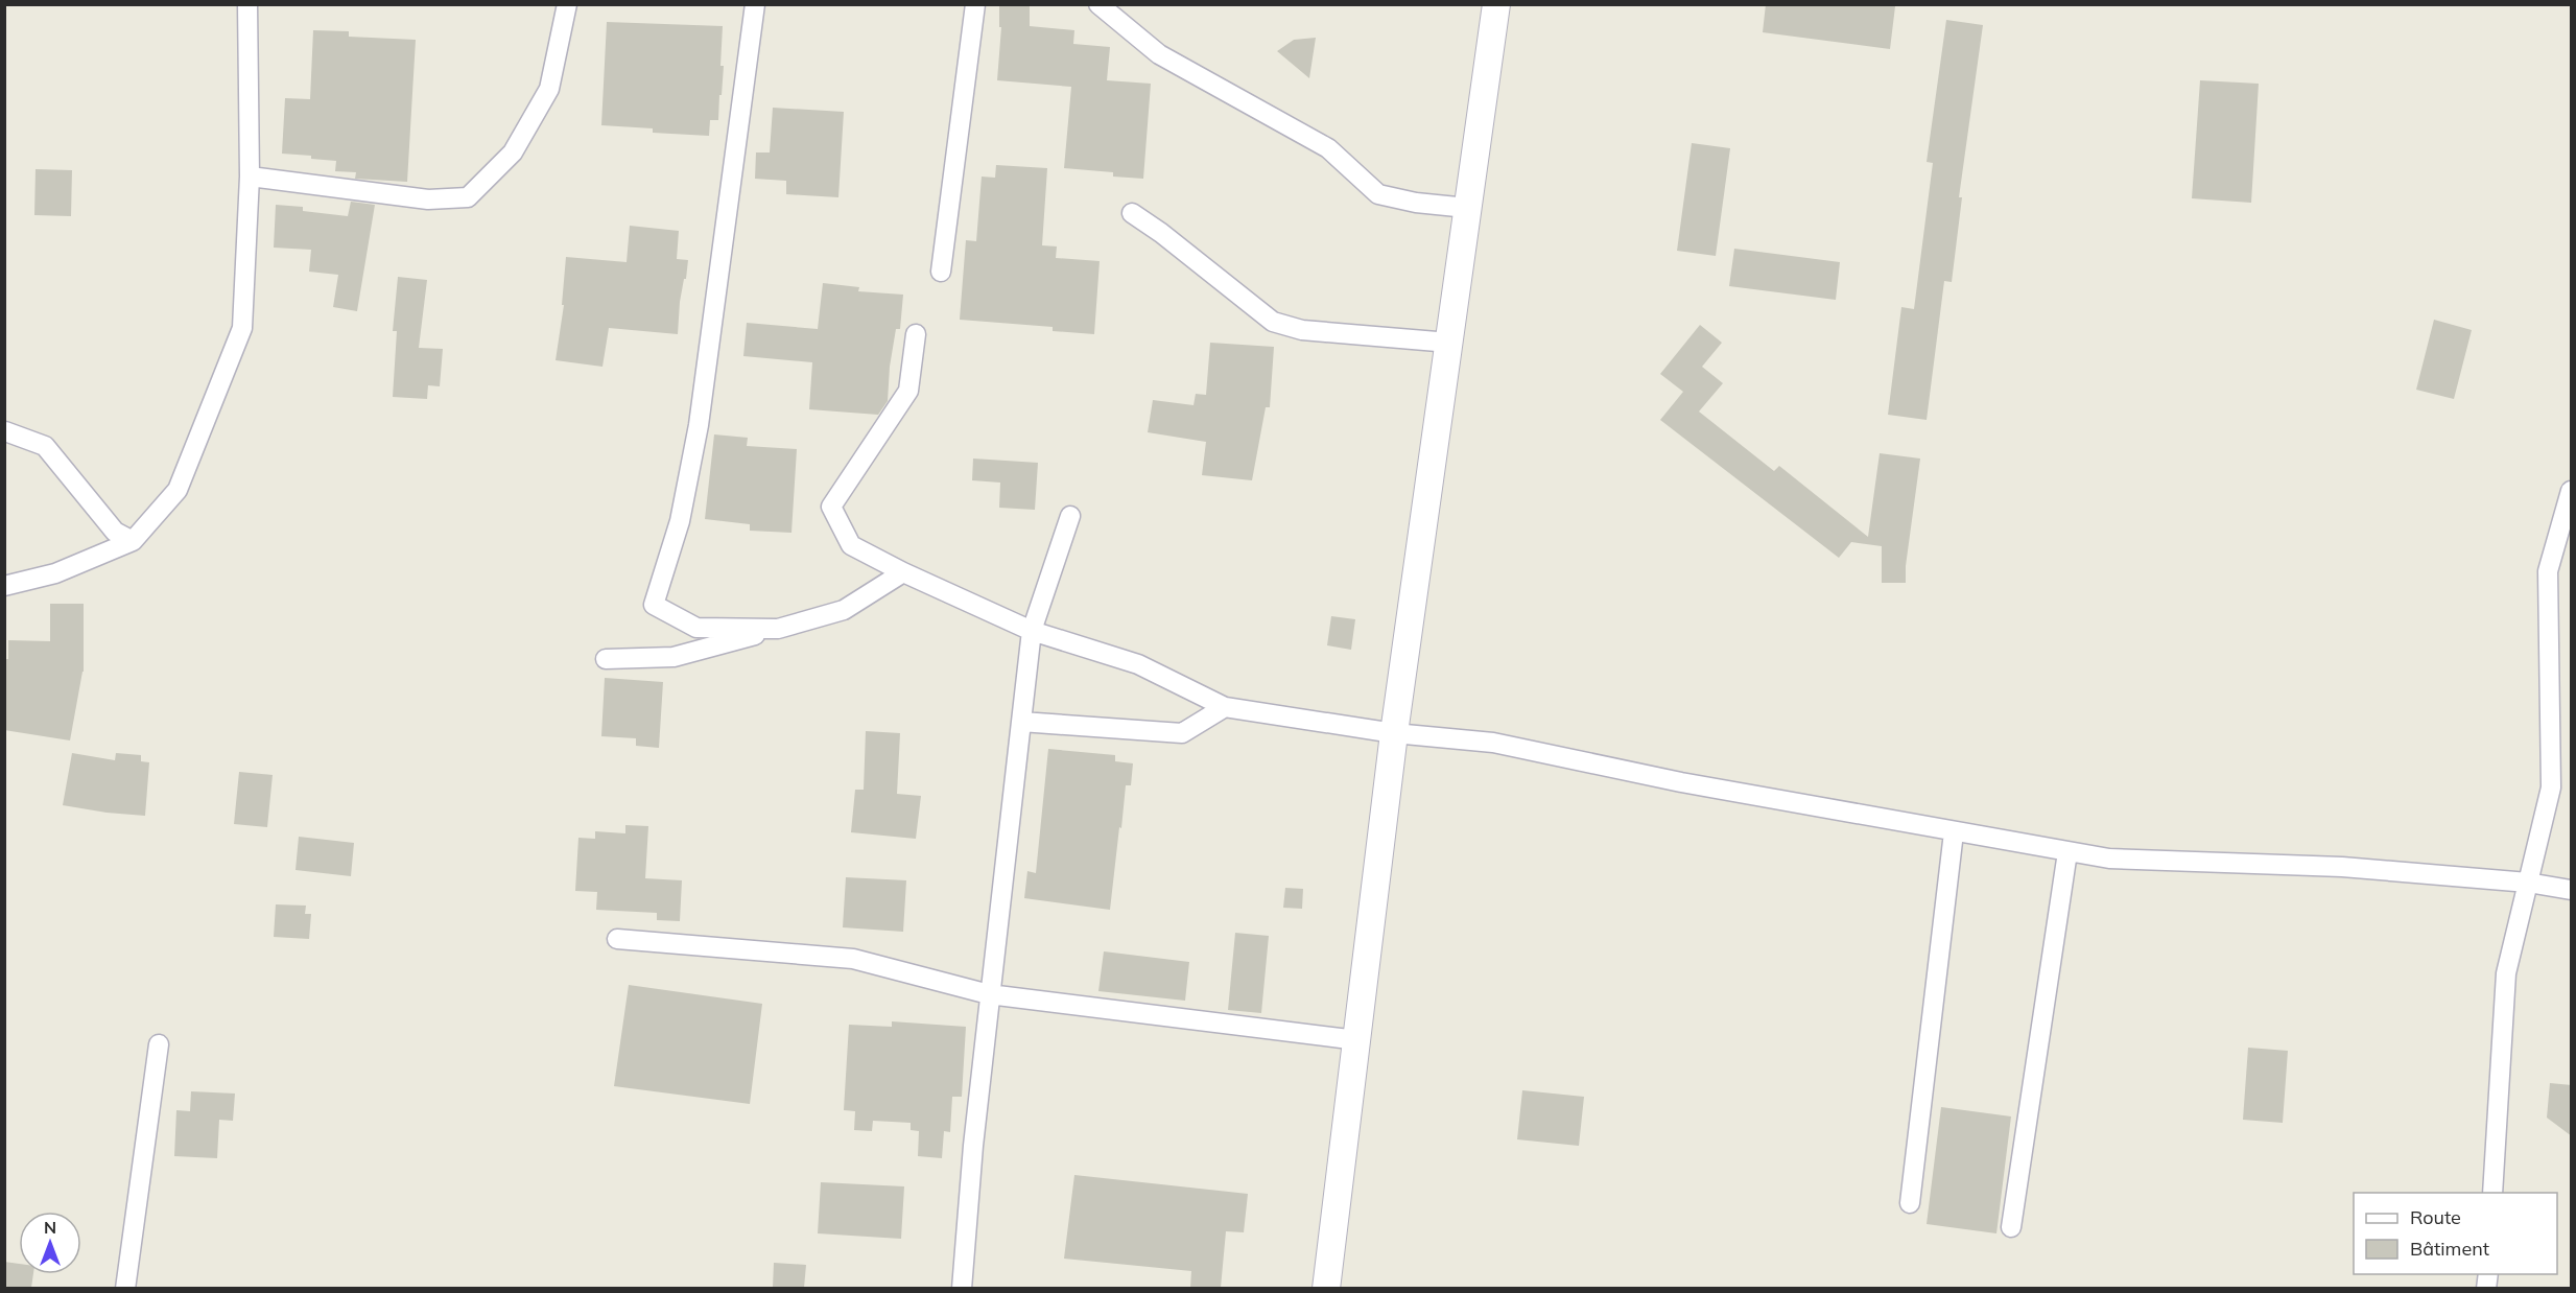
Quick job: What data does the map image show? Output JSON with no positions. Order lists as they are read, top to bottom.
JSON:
{
  "legend": ["Route", "Bâtiment"],
  "north": "top"
}
